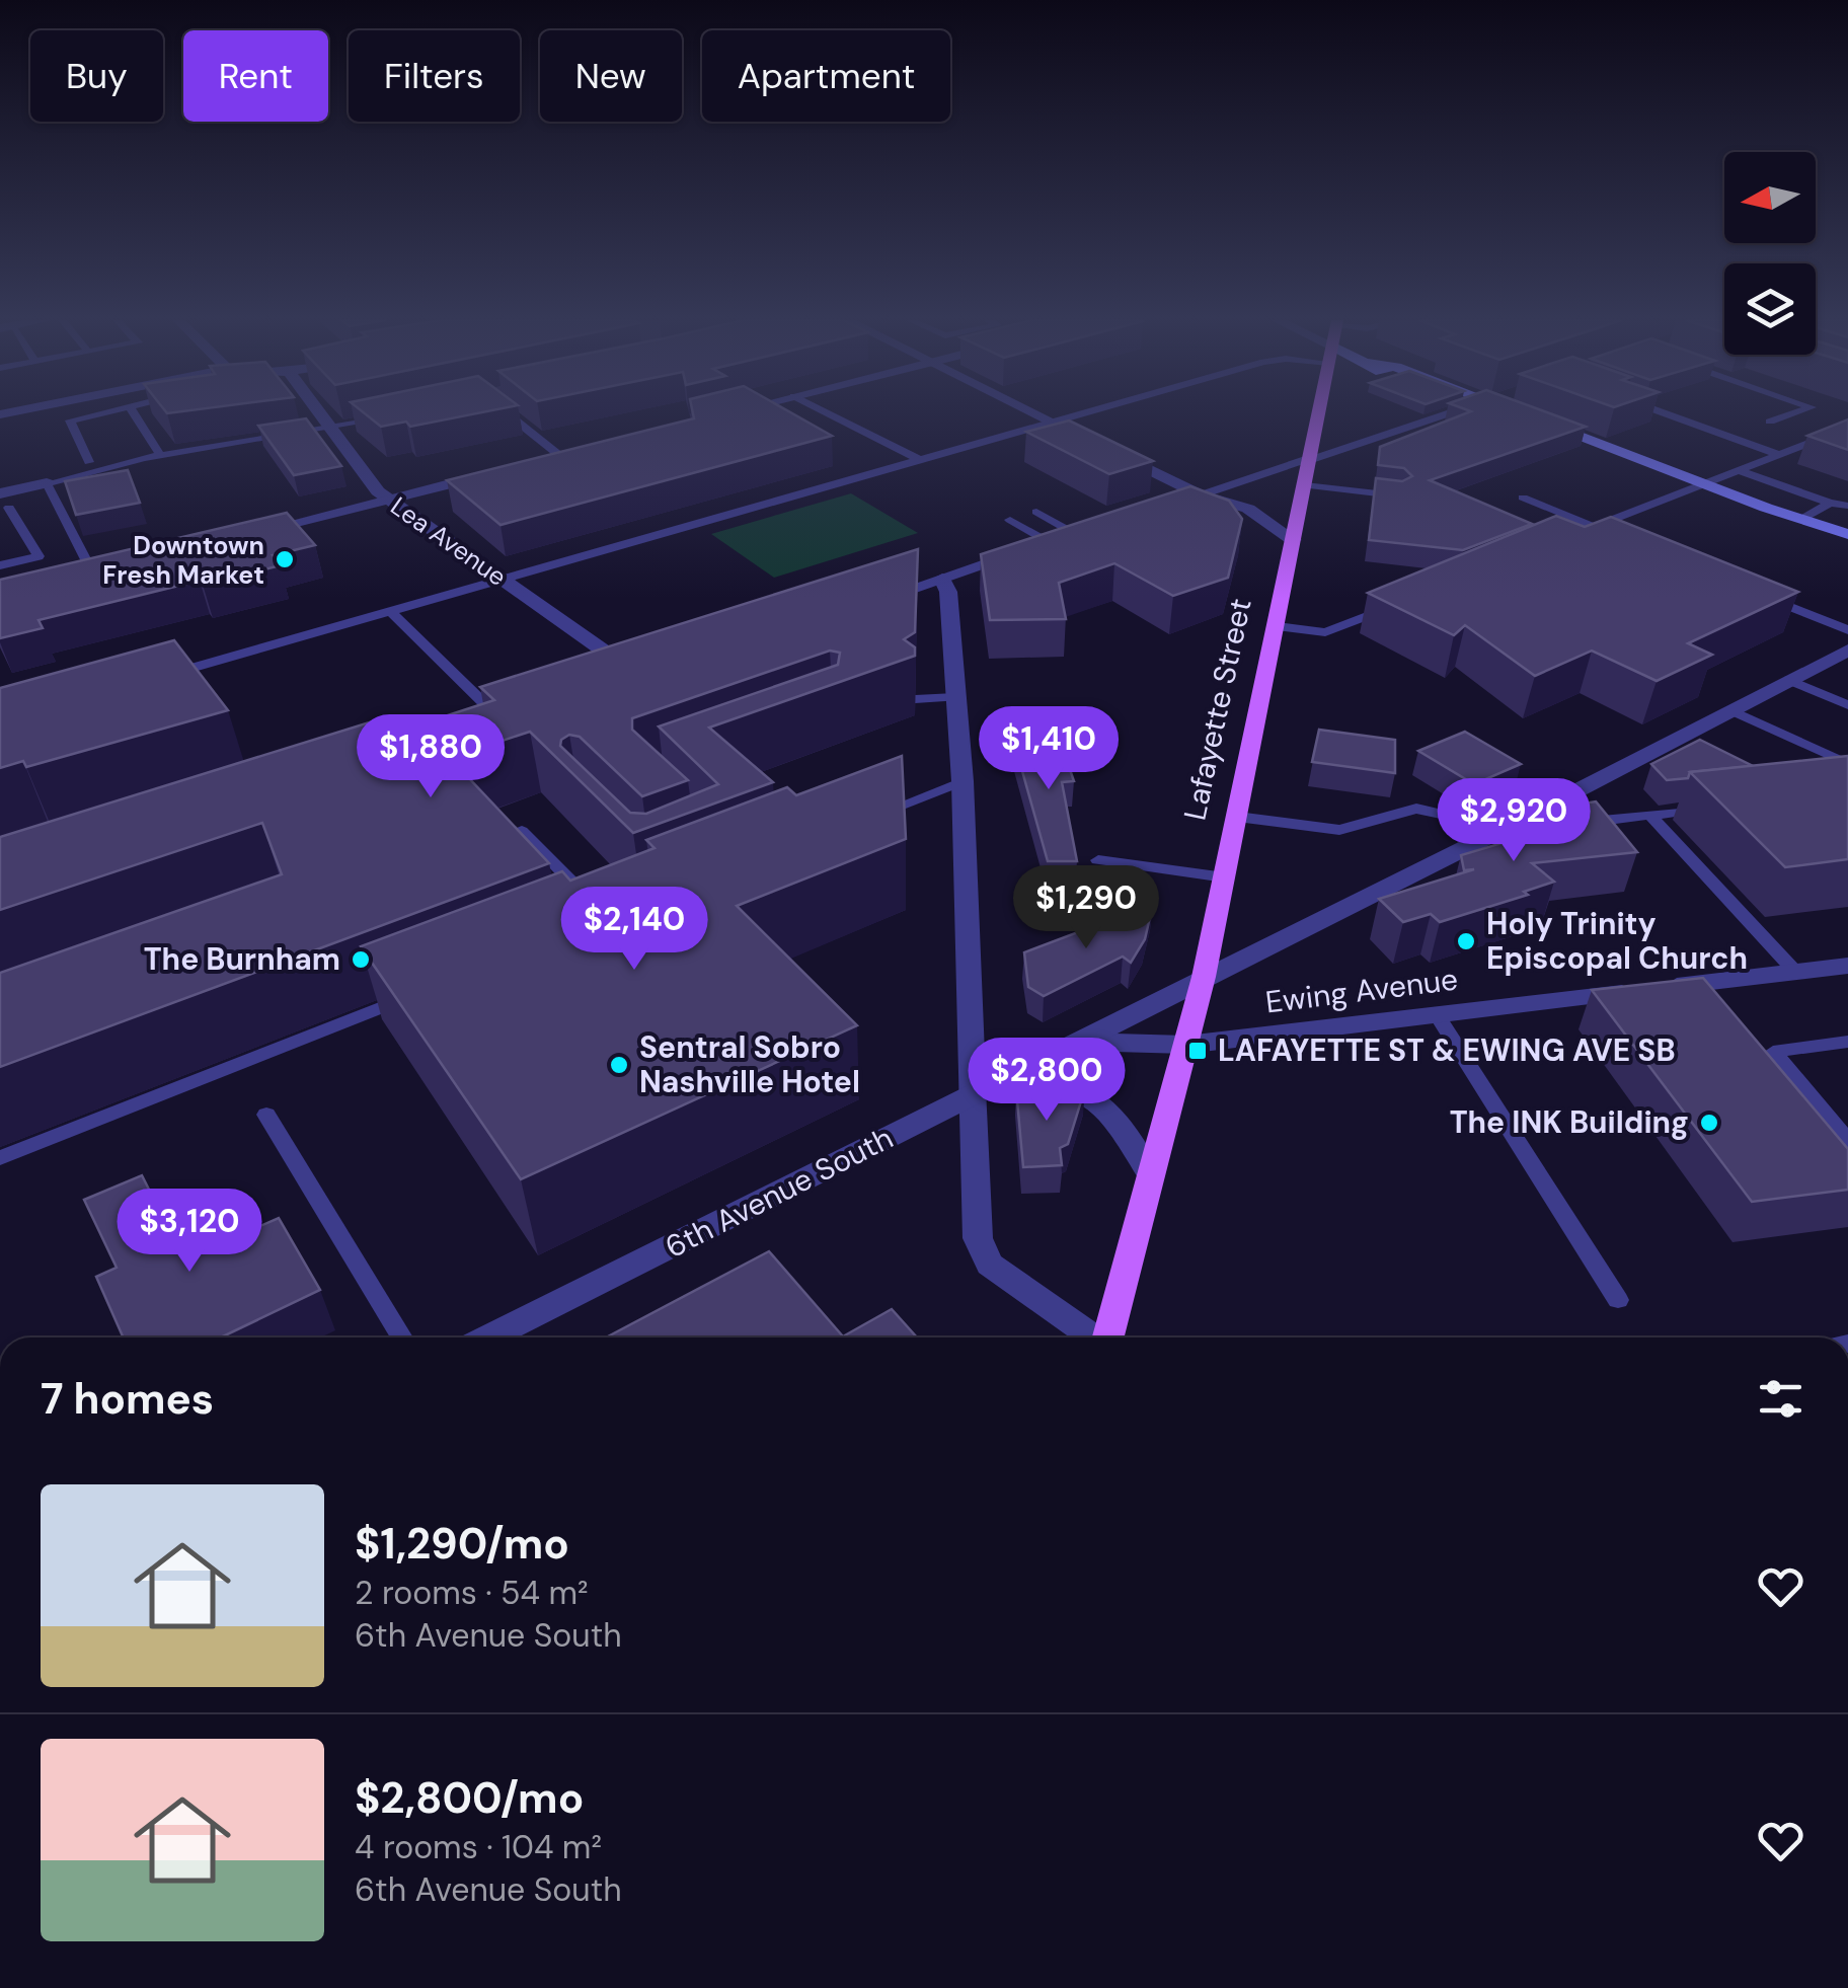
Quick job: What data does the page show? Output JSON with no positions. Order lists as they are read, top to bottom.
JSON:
{
  "streets": {
    "main road": ["Lafayette Street"],
    "street": ["Lea Avenue", "Ewing Avenue", "6th Avenue South"]
  },
  "crossings": [
    ["Lafayette Street", "Ewing Avenue"],
    ["Lafayette Street", "6th Avenue South"],
    ["Ewing Avenue", "6th Avenue South"]
  ],
  "places": {
    "other": [
      "Downtown Fresh Market",
      "Holy Trinity Episcopal Church",
      "The Burnham",
      "Sentral Sobro Nashville Hotel",
      "The INK Building"
    ],
    "transit": ["LAFAYETTE ST & EWING AVE SB"]
  },
  "north": "left",
  "page": {
    "chip": [
      "Buy",
      "Rent",
      "Filters",
      "New",
      "Apartment"
    ],
    "price": [
      "$1,410",
      "$1,880",
      "$2,920",
      "$1,290",
      "$2,140",
      "$2,800",
      "$3,120"
    ],
    "heading": "7 homes",
    "list": [
      {
        "name": "$1,290/mo",
        "note": "2 rooms · 54 m² · 6th Avenue South"
      },
      {
        "name": "$2,800/mo",
        "note": "4 rooms · 104 m² · 6th Avenue South"
      }
    ]
  }
}
